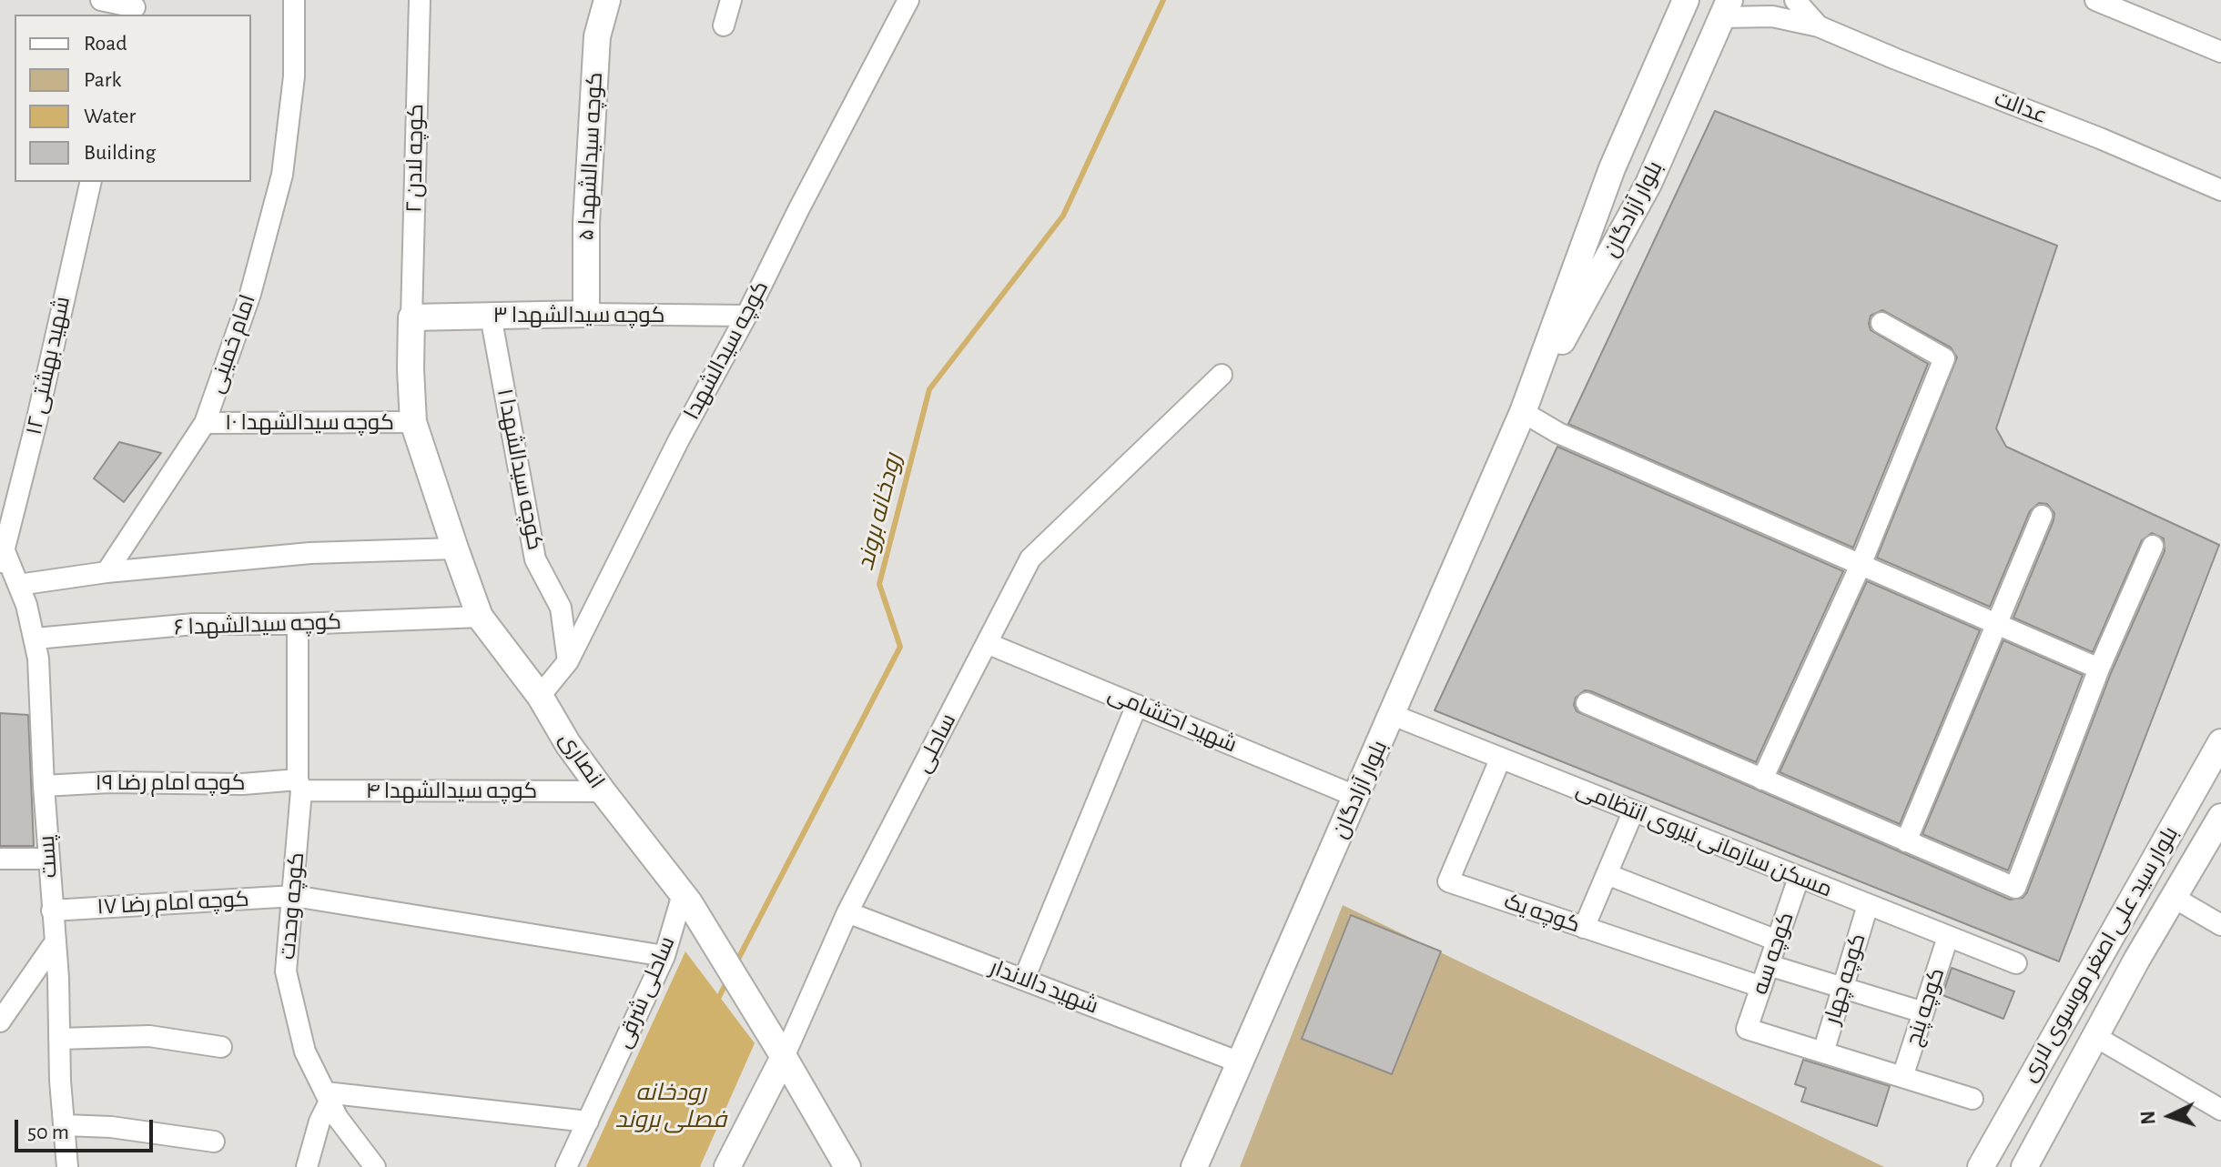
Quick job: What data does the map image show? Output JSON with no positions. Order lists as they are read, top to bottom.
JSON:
{
  "streets": {
    "main road": [
      "کوچه سیدالشهدا ۵",
      "بلوار آزادگان",
      "کوچه سیدالشهدا ۳",
      "ساحلی",
      "انصاری",
      "بلوار سید علی اصغر موسوی لاری"
    ],
    "street": [
      "عدالت",
      "کوچه لادن ۲",
      "امام خمینی",
      "کوچه سیدالشهدا",
      "شهید بهشتی ۱۲",
      "کوچه سیدالشهدا ۱۰",
      "کوچه سیدالشهدا ۱",
      "کوچه سیدالشهدا ۶",
      "شهید احتشامی",
      "کوچه امام رضا ۱۹",
      "کوچه سیدالشهدا ۴",
      "مسکن سازمانی نیروی انتظامی",
      "پست",
      "کوچه امام رضا ۱۷",
      "کوچه وحدت",
      "کوچه یک",
      "کوچه سه",
      "کوچه چهار",
      "شهید دالاندار",
      "ساحلی شرقی",
      "کوچه پنج"
    ]
  },
  "crossings": [
    ["کوچه سیدالشهدا ۵", "کوچه سیدالشهدا ۳"],
    ["کوچه لادن ۲", "کوچه سیدالشهدا ۳"],
    ["کوچه لادن ۲", "انصاری"],
    ["بلوار آزادگان", "شهید احتشامی"],
    ["بلوار آزادگان", "مسکن سازمانی نیروی انتظامی"],
    ["بلوار آزادگان", "شهید دالاندار"],
    ["کوچه سیدالشهدا ۳", "کوچه سیدالشهدا"],
    ["کوچه سیدالشهدا ۳", "کوچه سیدالشهدا ۱"],
    ["کوچه سیدالشهدا ۳", "انصاری"],
    ["امام خمینی", "کوچه سیدالشهدا ۱۰"],
    ["کوچه سیدالشهدا", "کوچه سیدالشهدا ۱"],
    ["کوچه سیدالشهدا", "انصاری"],
    ["شهید بهشتی ۱۲", "پست"],
    ["کوچه سیدالشهدا ۱۰", "انصاری"],
    ["کوچه سیدالشهدا ۶", "انصاری"],
    ["کوچه سیدالشهدا ۶", "پست"],
    ["کوچه سیدالشهدا ۶", "کوچه وحدت"],
    ["شهید احتشامی", "ساحلی"],
    ["ساحلی", "انصاری"],
    ["ساحلی", "شهید دالاندار"],
    ["انصاری", "کوچه سیدالشهدا ۴"],
    ["انصاری", "ساحلی شرقی"],
    ["کوچه امام رضا ۱۹", "کوچه سیدالشهدا ۴"],
    ["کوچه امام رضا ۱۹", "پست"],
    ["کوچه امام رضا ۱۹", "کوچه وحدت"],
    ["کوچه سیدالشهدا ۴", "کوچه وحدت"],
    ["مسکن سازمانی نیروی انتظامی", "کوچه یک"],
    ["مسکن سازمانی نیروی انتظامی", "کوچه سه"],
    ["مسکن سازمانی نیروی انتظامی", "کوچه چهار"],
    ["مسکن سازمانی نیروی انتظامی", "کوچه پنج"],
    ["پست", "کوچه امام رضا ۱۷"],
    ["کوچه امام رضا ۱۷", "کوچه وحدت"],
    ["کوچه امام رضا ۱۷", "ساحلی شرقی"],
    ["کوچه یک", "کوچه سه"],
    ["کوچه سه", "کوچه چهار"]
  ],
  "water": ["رودخانه بروند", "رودخانه فصلی بروند"],
  "legend": [
    "Road",
    "Park",
    "Water",
    "Building"
  ],
  "scale_bar": "50 m",
  "north": "left"
}
